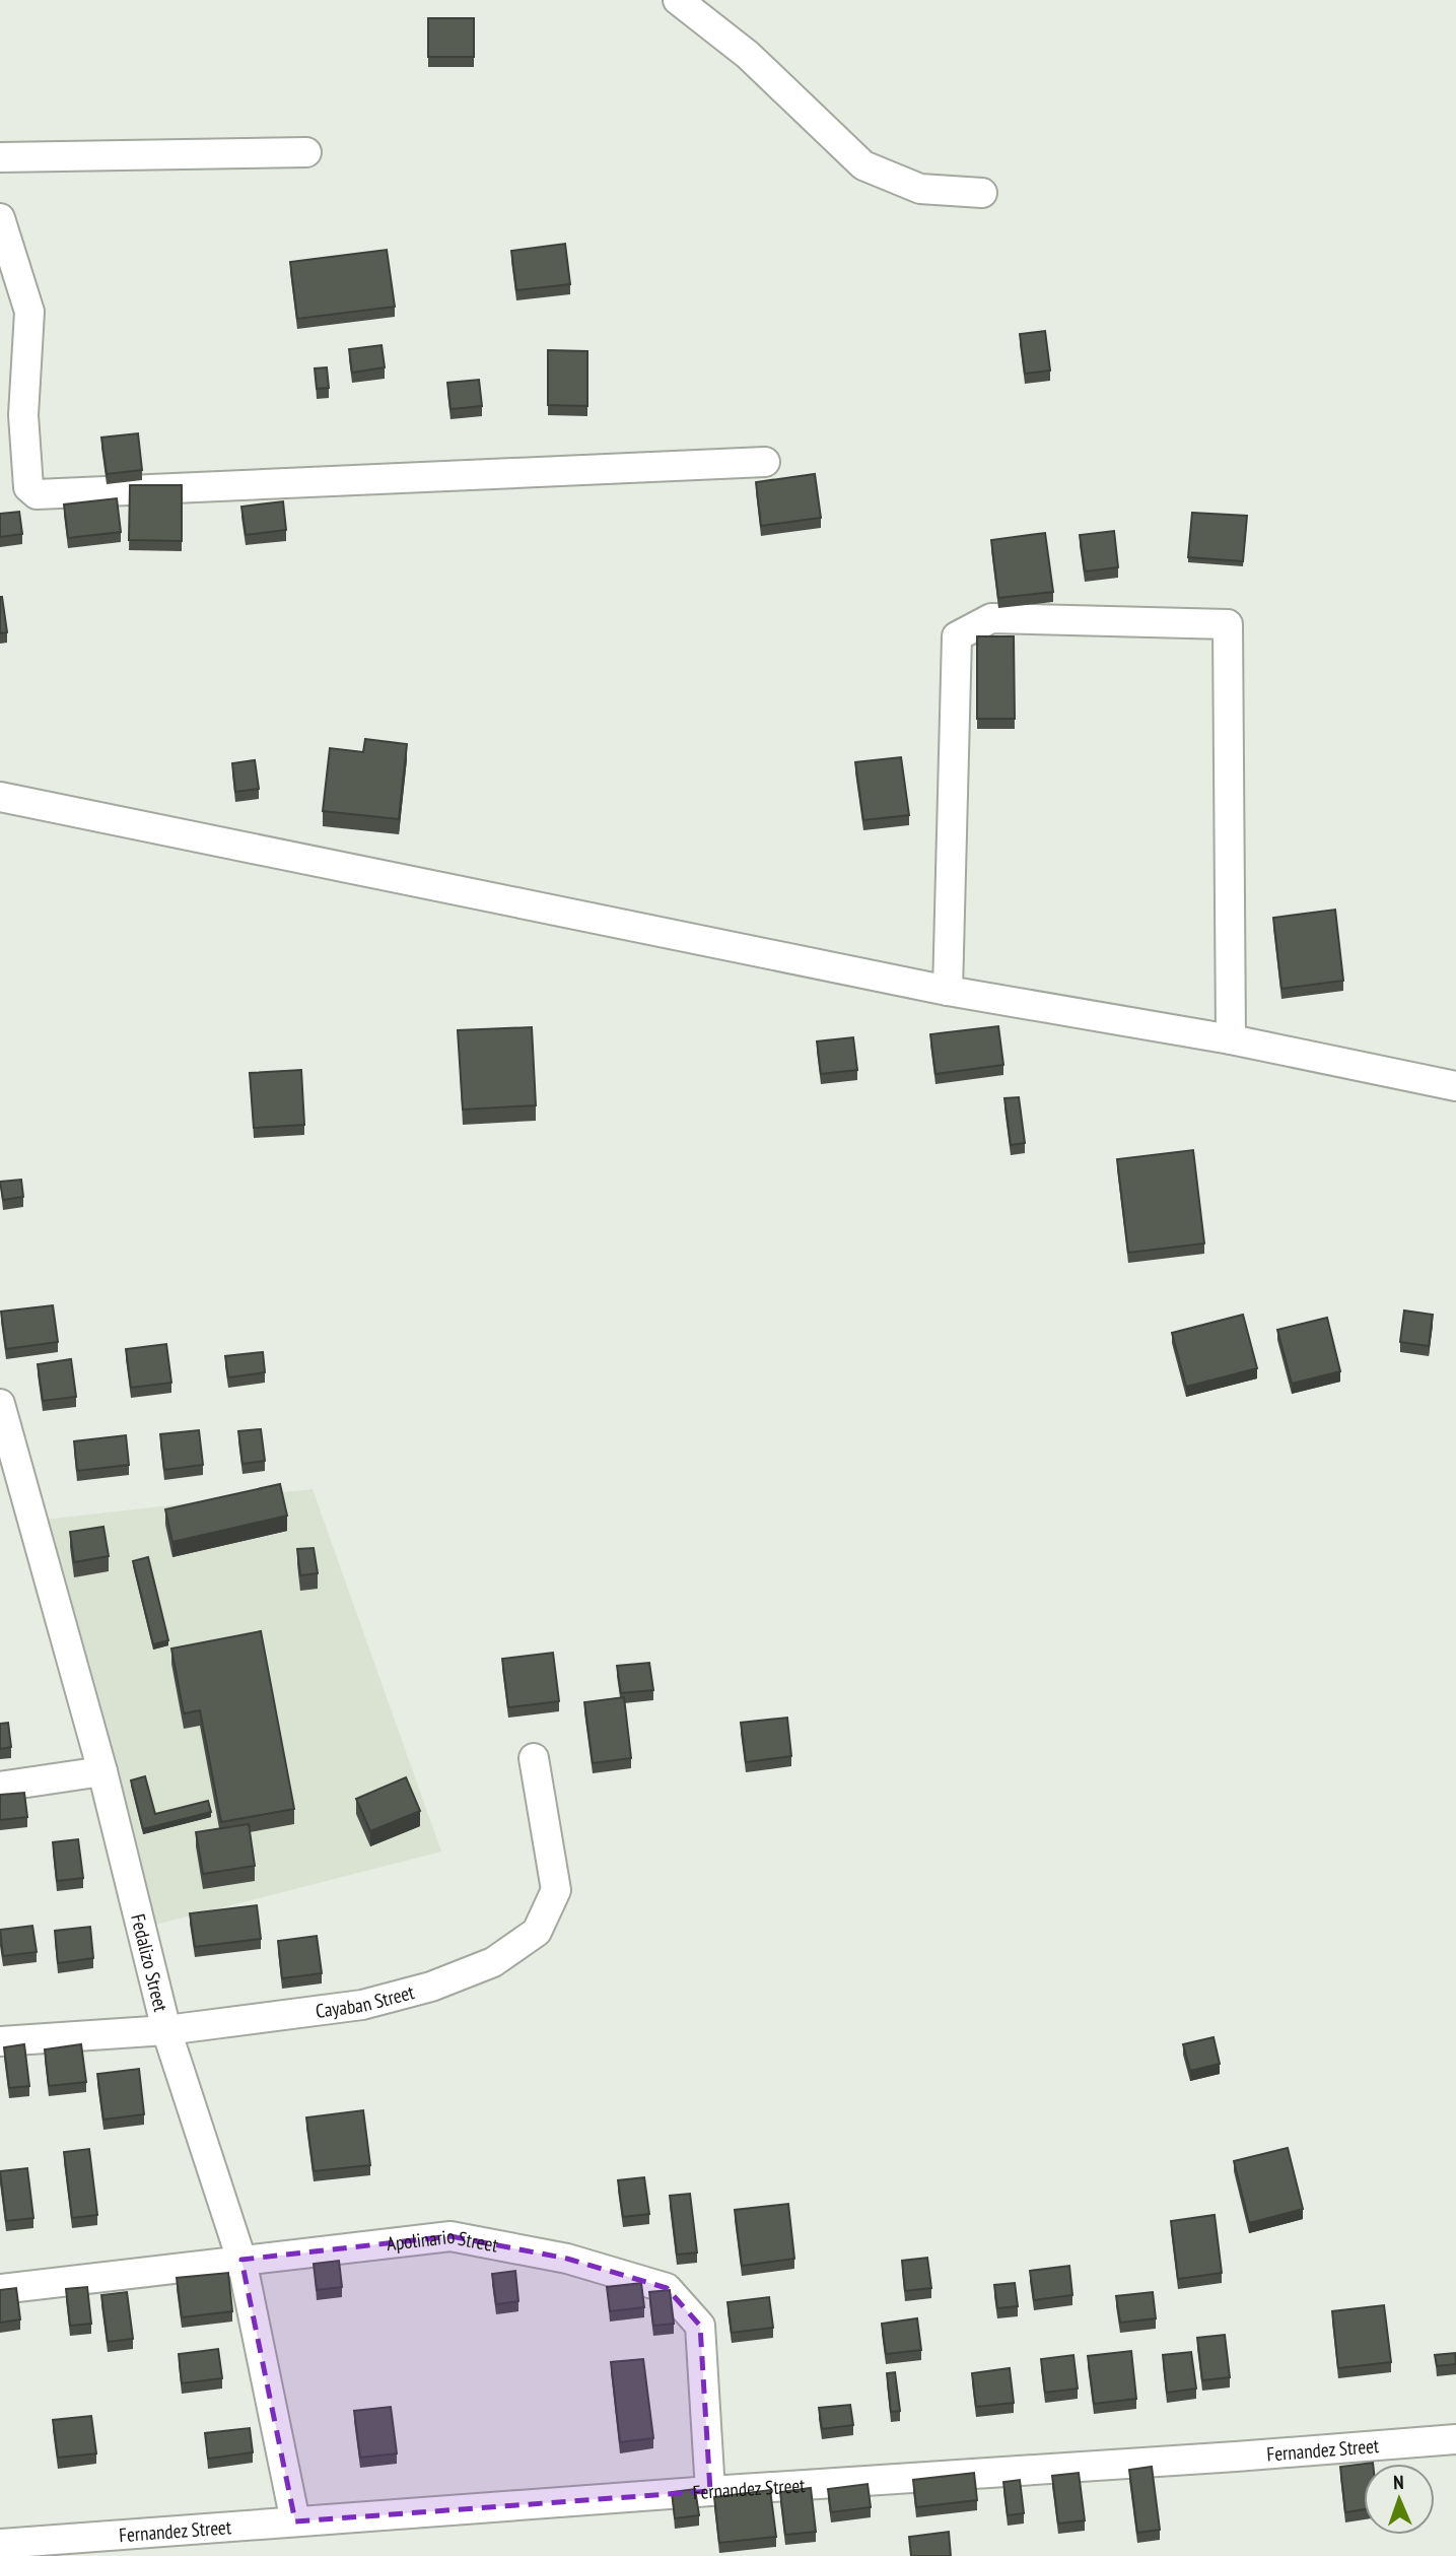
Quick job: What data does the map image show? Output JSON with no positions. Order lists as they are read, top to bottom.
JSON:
{
  "streets": {
    "street": [
      "Fedalizo Street",
      "Cayaban Street",
      "Apolinario Street",
      "Fernandez Street"
    ]
  },
  "crossings": [
    ["Fedalizo Street", "Cayaban Street"],
    ["Fedalizo Street", "Apolinario Street"],
    ["Fedalizo Street", "Fernandez Street"],
    ["Apolinario Street", "Fernandez Street"]
  ],
  "north": "top"
}
